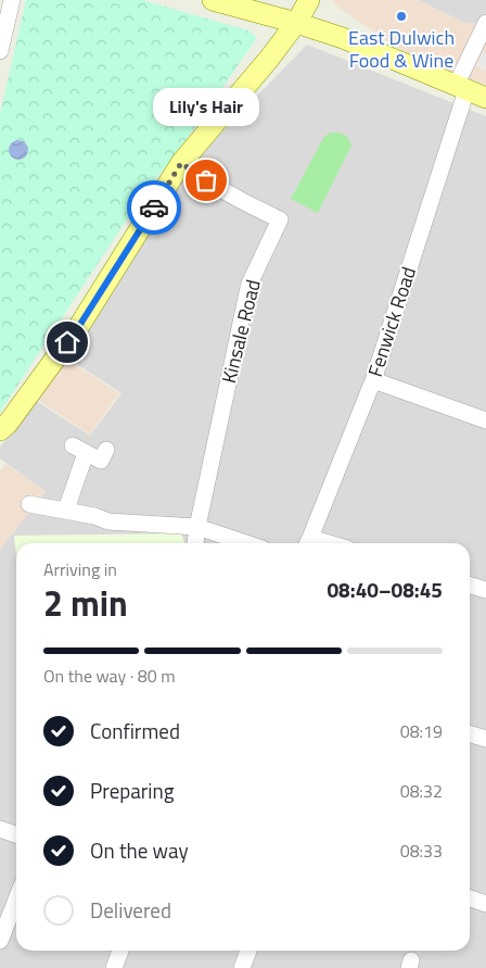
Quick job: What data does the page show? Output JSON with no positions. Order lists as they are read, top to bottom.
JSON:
{
  "streets": {
    "street": ["Fenwick Road", "Kinsale Road"]
  },
  "places": ["East Dulwich Food & Wine", "Lily's Hair"],
  "page": {
    "bubble": "Lily's Hair",
    "heading": ["2 min", "Arriving in", "08:40–08:45"],
    "bar": "On the way · 80 m",
    "list": [
      ["Confirmed", "08:19"],
      ["Preparing", "08:32"],
      ["On the way", "08:33"],
      "Delivered"
    ]
  }
}
